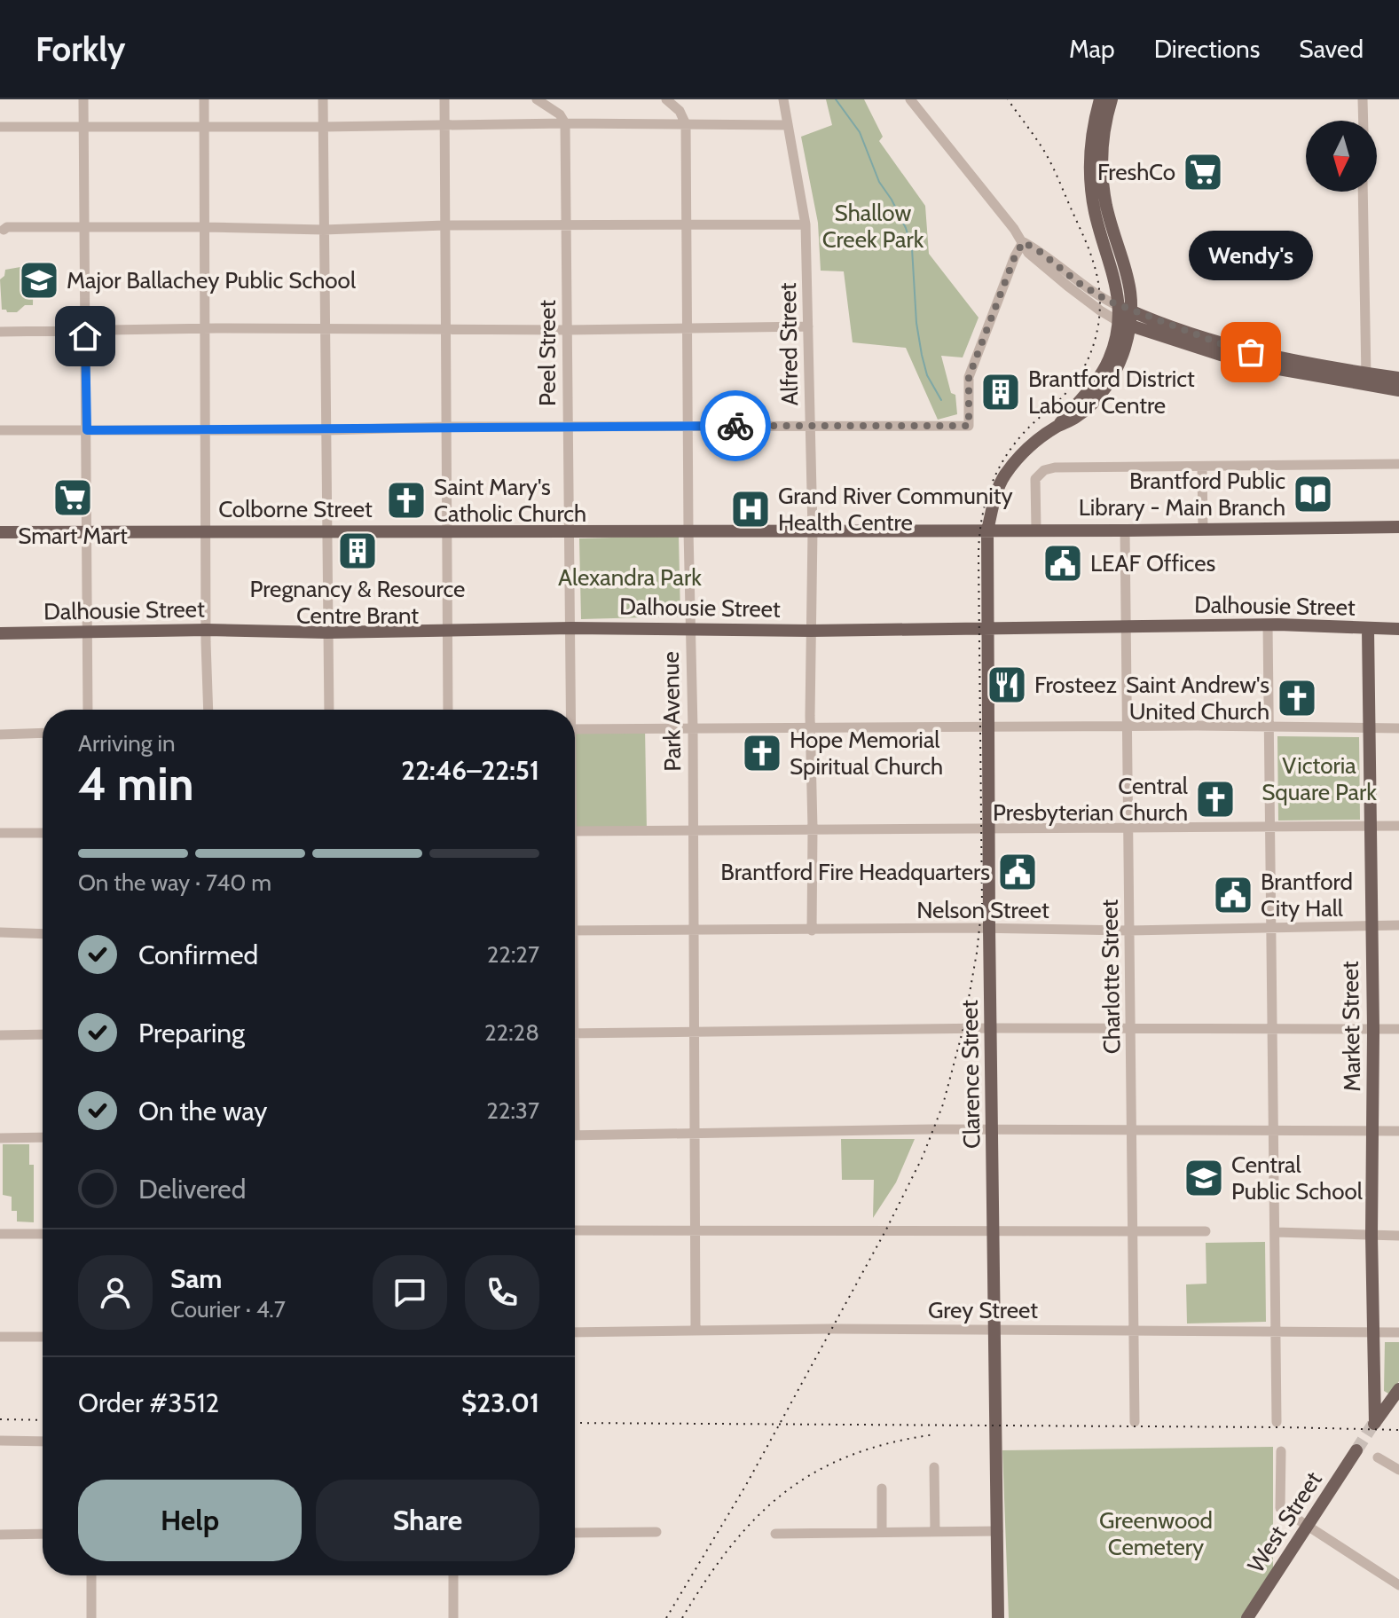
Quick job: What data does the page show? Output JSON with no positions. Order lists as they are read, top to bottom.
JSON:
{
  "streets": {
    "main road": [
      "Colborne Street",
      "Dalhousie Street",
      "Market Street",
      "Clarence Street",
      "West Street"
    ],
    "street": [
      "Alfred Street",
      "Peel Street",
      "Park Avenue",
      "Nelson Street",
      "Charlotte Street",
      "Grey Street"
    ]
  },
  "crossings": [
    ["Alfred Street", "Colborne Street"],
    ["Alfred Street", "Dalhousie Street"],
    ["Alfred Street", "Nelson Street"],
    ["Peel Street", "Colborne Street"],
    ["Peel Street", "Dalhousie Street"],
    ["Colborne Street", "Park Avenue"],
    ["Colborne Street", "Charlotte Street"],
    ["Colborne Street", "Clarence Street"],
    ["Dalhousie Street", "Park Avenue"],
    ["Dalhousie Street", "Charlotte Street"],
    ["Dalhousie Street", "Market Street"],
    ["Dalhousie Street", "Clarence Street"],
    ["Park Avenue", "Nelson Street"],
    ["Park Avenue", "Grey Street"],
    ["Nelson Street", "Charlotte Street"],
    ["Nelson Street", "Market Street"],
    ["Nelson Street", "Clarence Street"],
    ["Charlotte Street", "Grey Street"],
    ["Market Street", "Grey Street"],
    ["Clarence Street", "Grey Street"]
  ],
  "parks": [
    "Shallow Creek Park",
    "Alexandra Park",
    "Victoria Square Park",
    "Greenwood Cemetery"
  ],
  "places": {
    "supermarket": ["FreshCo", "Smart Mart"],
    "school or university": ["Major Ballachey Public School", "Central Public School"],
    "other": ["Wendy's"],
    "building": ["Brantford District Labour Centre", "Pregnancy & Resource Centre Brant"],
    "library": ["Brantford Public Library - Main Branch"],
    "church": [
      "Saint Mary's Catholic Church",
      "Saint Andrew's United Church",
      "Hope Memorial Spiritual Church",
      "Central Presbyterian Church"
    ],
    "hospital": ["Grand River Community Health Centre"],
    "public building": ["LEAF Offices", "Brantford Fire Headquarters", "Brantford City Hall"],
    "restaurant": ["Frosteez"]
  },
  "north": "bottom",
  "page": {
    "header": "Forkly",
    "nav": ["Map", "Directions", "Saved"],
    "bubble": "Wendy's",
    "heading": ["4 min", "Arriving in", "22:46–22:51"],
    "panel": [
      "Sam",
      "Courier · 4.7",
      "Order #3512",
      "$23.01"
    ],
    "bar": "On the way · 740 m",
    "list": [
      ["Confirmed", "22:27"],
      ["Preparing", "22:28"],
      ["On the way", "22:37"],
      "Delivered"
    ],
    "buttons": ["Help", "Share"]
  }
}
